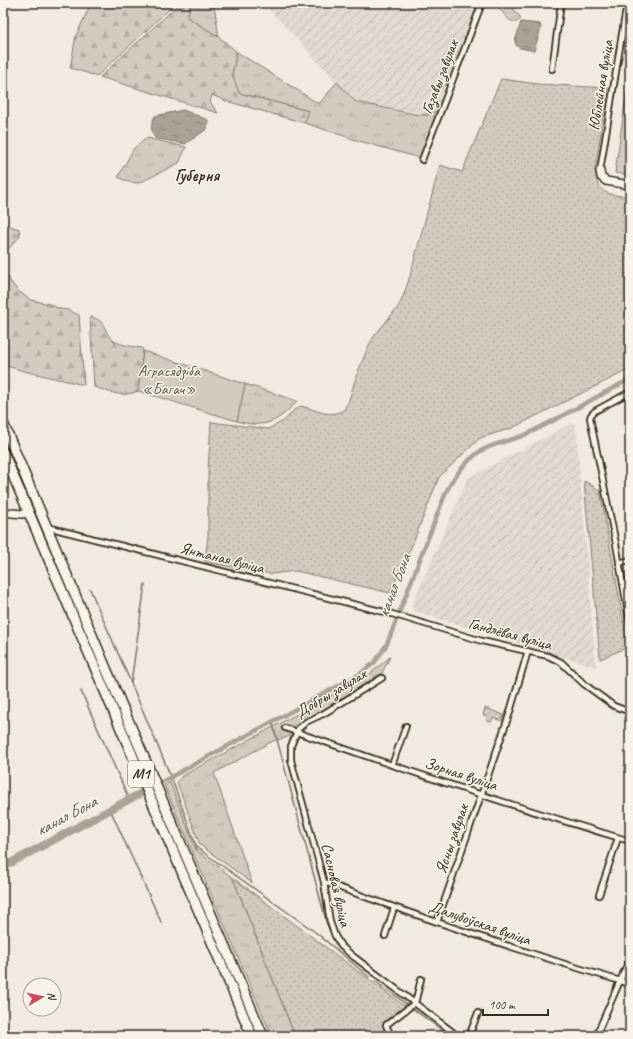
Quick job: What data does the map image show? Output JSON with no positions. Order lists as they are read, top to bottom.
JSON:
{
  "streets": {
    "highway": ["М1"],
    "street": [
      "Газавы завулак",
      "Юбілейная вуліца",
      "Янтаная вуліца",
      "Гандлёвая вуліца",
      "Добры завулак",
      "Зорная вуліца",
      "Ясны завулак",
      "Сасновая вуліца",
      "Далубоўская вуліца"
    ]
  },
  "crossings": [
    ["Янтаная вуліца", "Гандлёвая вуліца"],
    ["Янтаная вуліца", "М1"],
    ["Гандлёвая вуліца", "Ясны завулак"],
    ["Добры завулак", "Зорная вуліца"],
    ["Добры завулак", "Сасновая вуліца"],
    ["Зорная вуліца", "Ясны завулак"],
    ["Зорная вуліца", "Сасновая вуліца"],
    ["Ясны завулак", "Далубоўская вуліца"],
    ["Сасновая вуліца", "Далубоўская вуліца"]
  ],
  "districts": ["Губерня"],
  "water": ["канал Бона"],
  "parks": ["Аграсядзіба «Багач»"],
  "scale_bar": "100 m",
  "north": "right"
}
